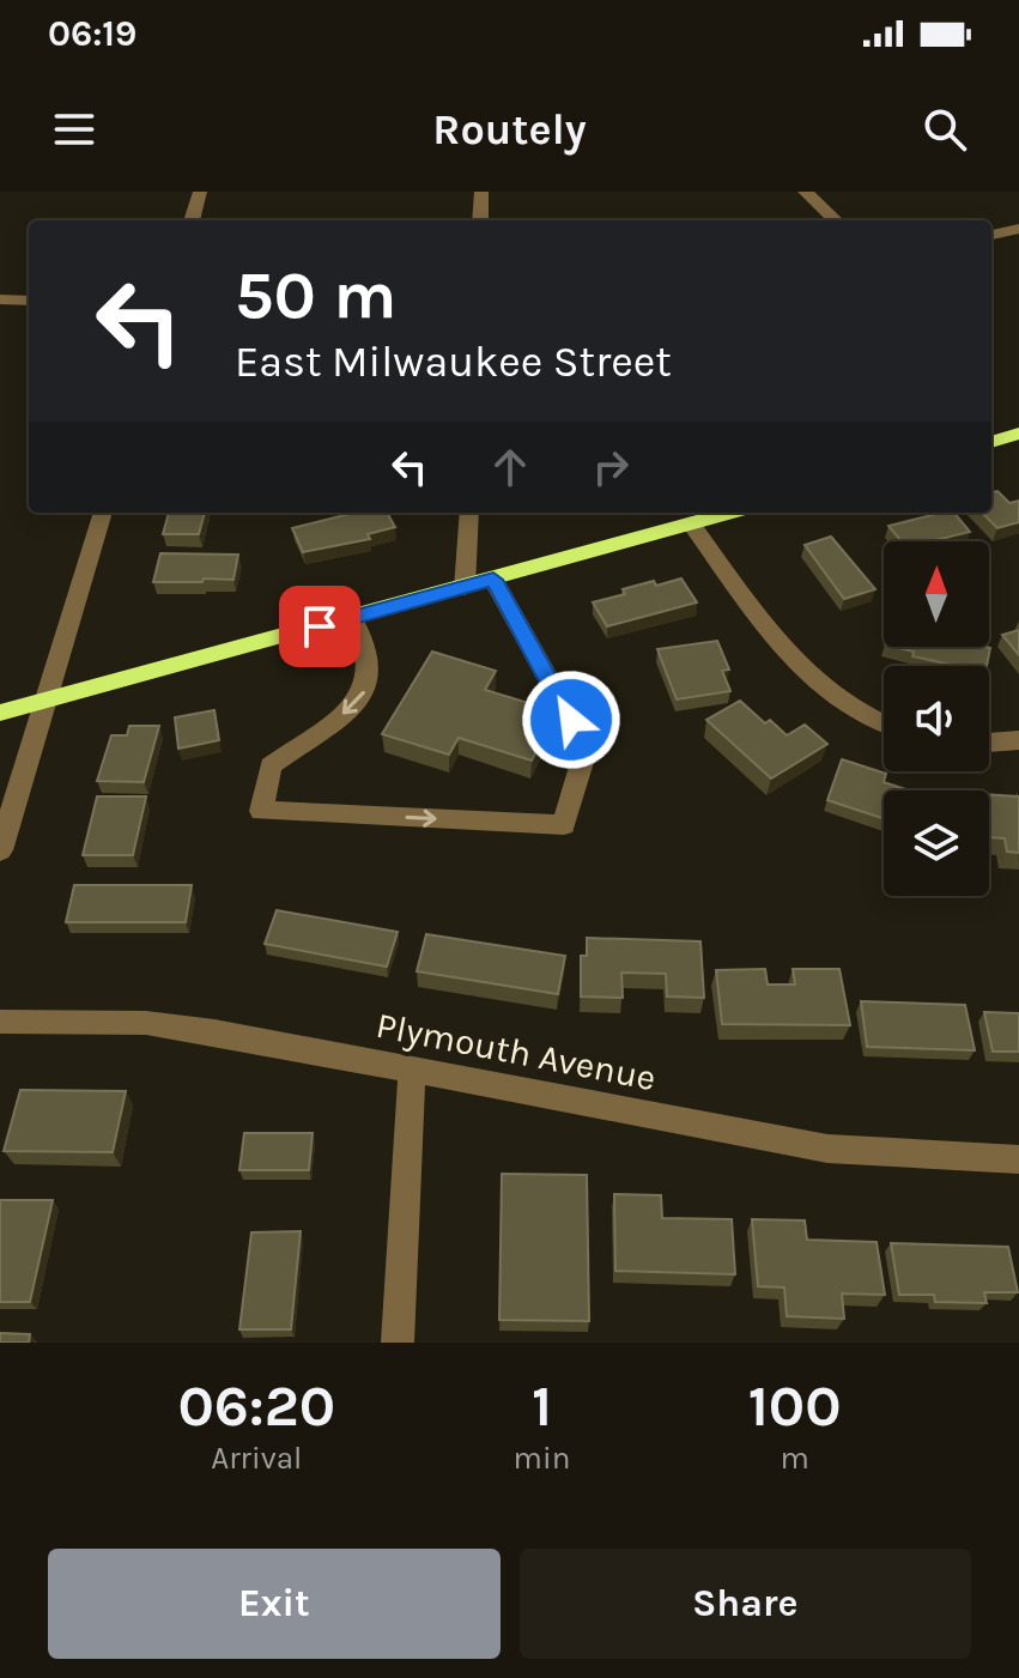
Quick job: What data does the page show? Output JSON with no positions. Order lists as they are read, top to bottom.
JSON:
{
  "streets": {
    "street": ["Plymouth Avenue"]
  },
  "north": "top",
  "page": {
    "status": "06:19",
    "header": "Routely",
    "turn": ["50 m", "East Milwaukee Street"],
    "eta": [
      "06:20",
      "Arrival",
      "1",
      "min",
      "100",
      "m"
    ],
    "buttons": ["Exit", "Share"]
  }
}
